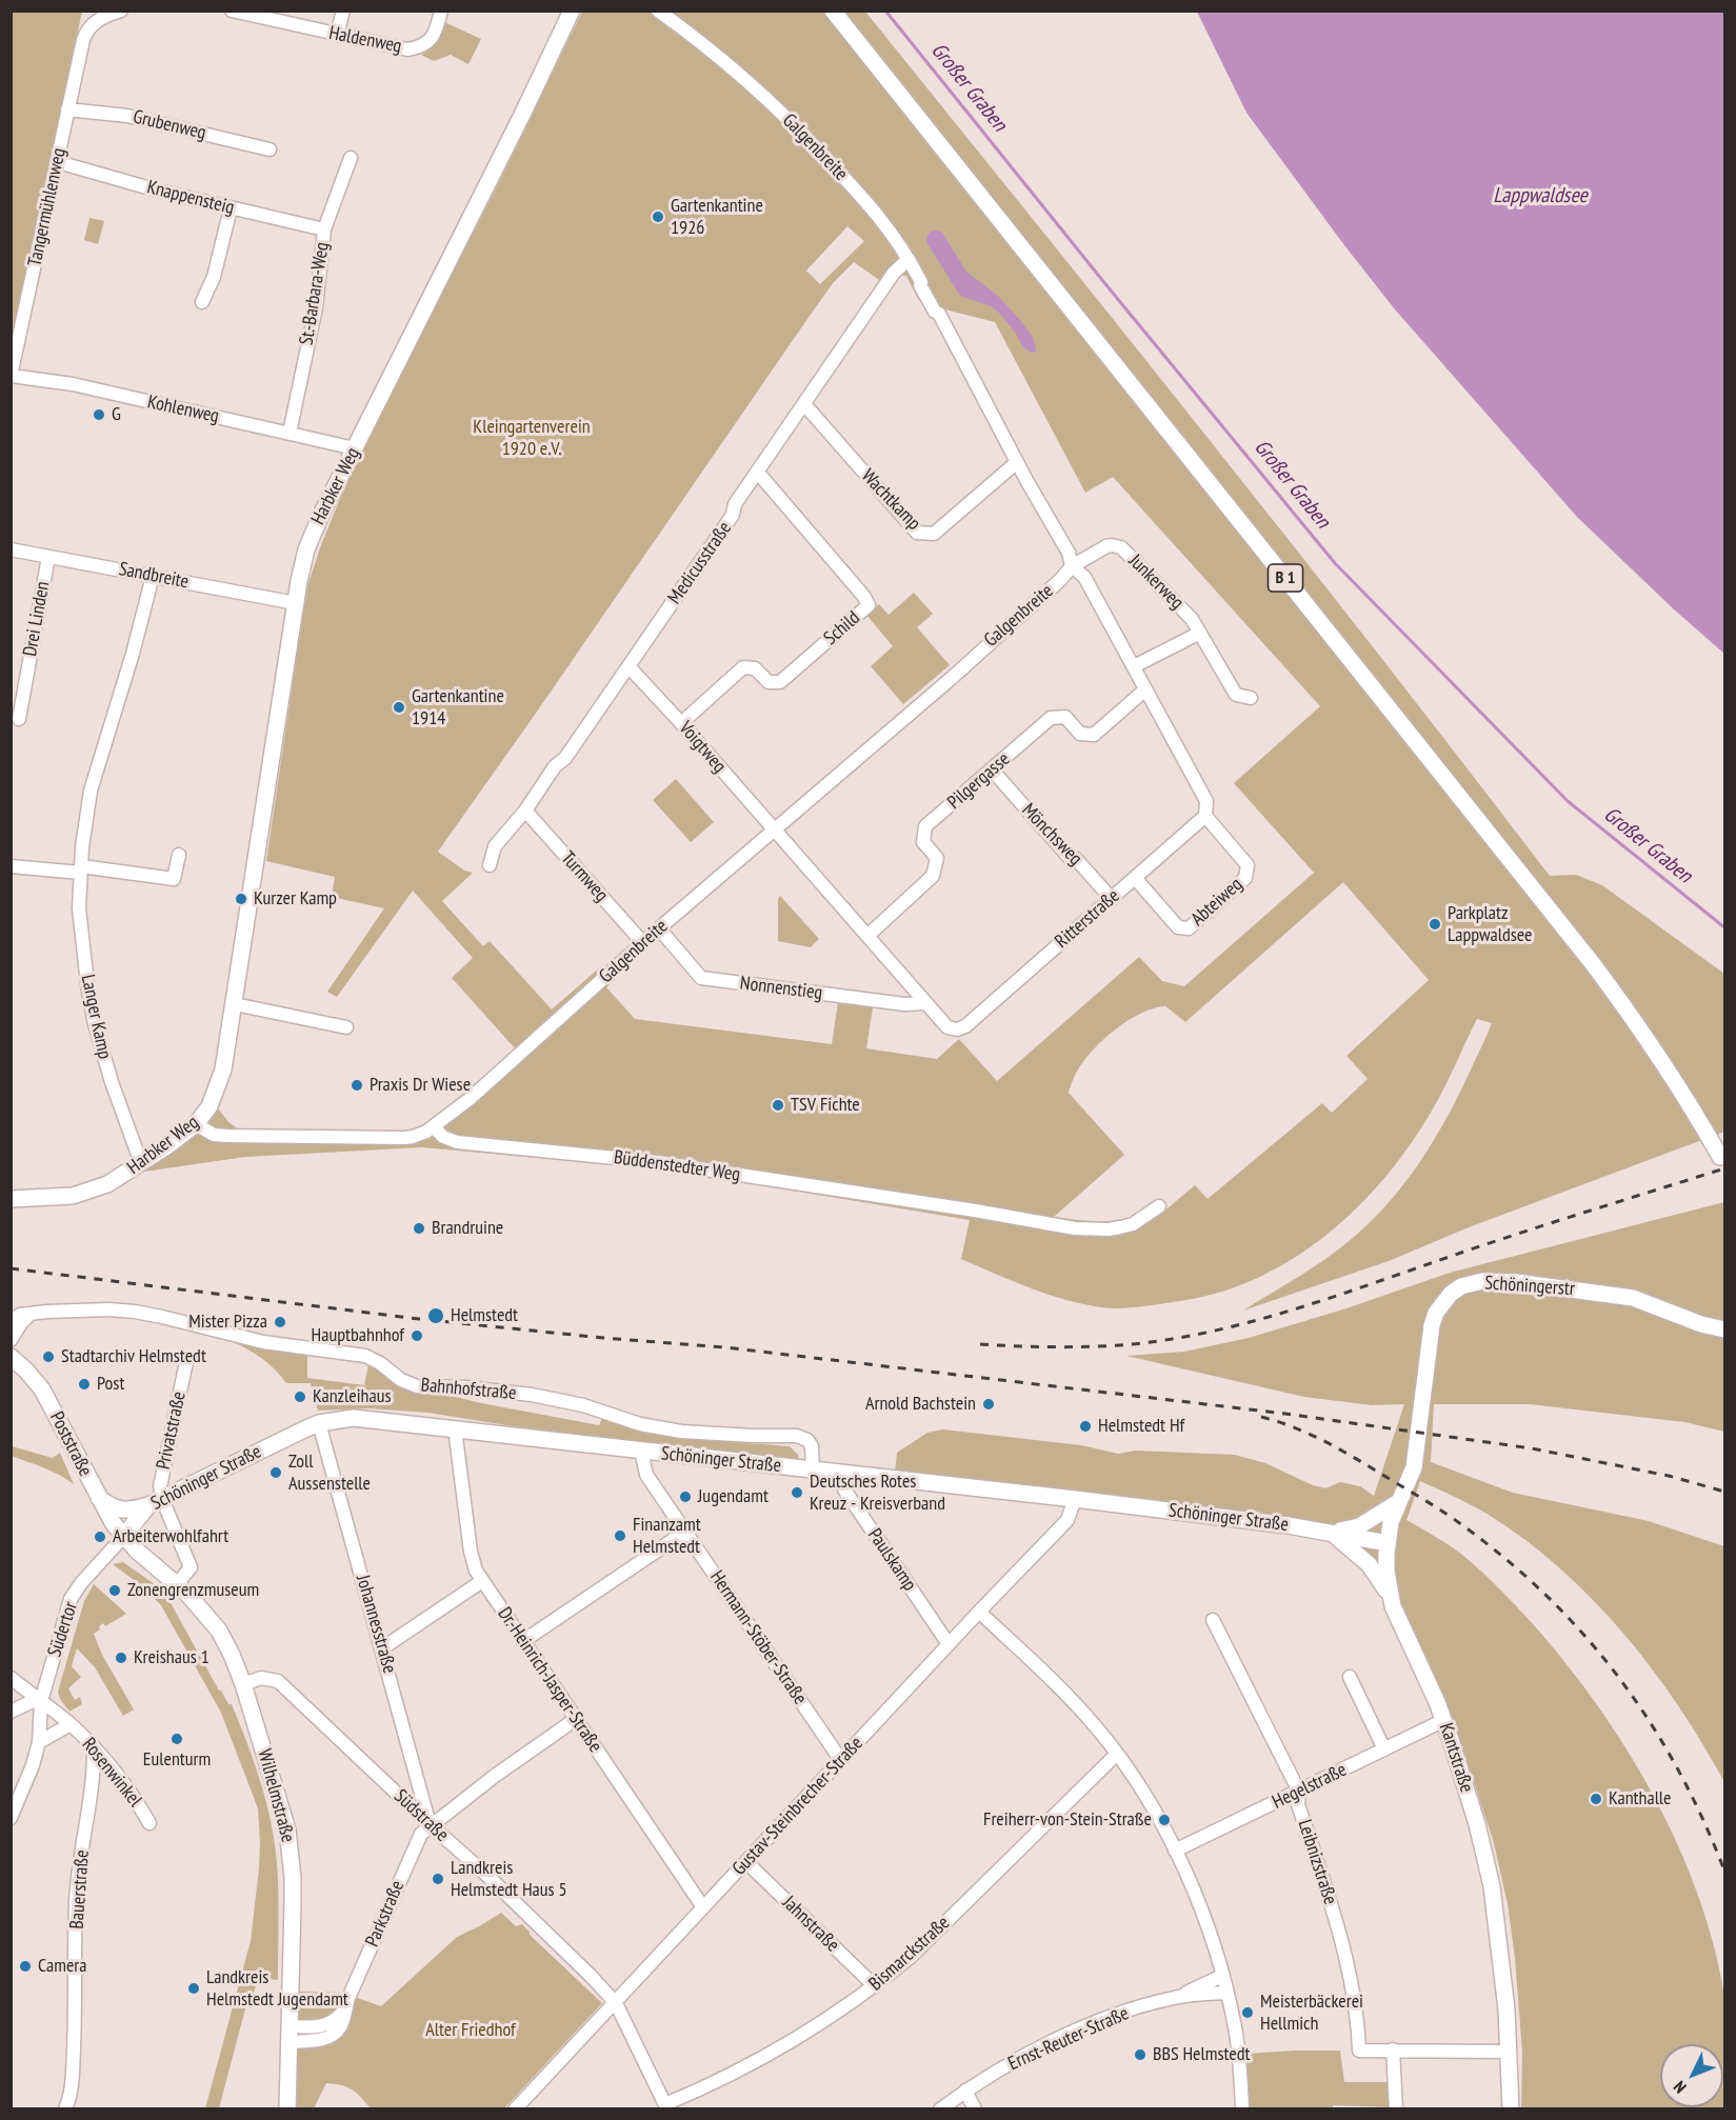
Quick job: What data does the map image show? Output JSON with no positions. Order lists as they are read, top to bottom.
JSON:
{
  "streets": {
    "main road": [
      "Harbker Weg",
      "B 1",
      "Schöningerstr",
      "Poststraße",
      "Schöninger Straße",
      "Kantstraße",
      "Wilhelmstraße"
    ],
    "street": [
      "Haldenweg",
      "Grubenweg",
      "Galgenbreite",
      "Knappensteig",
      "Tangermühlenweg",
      "St.-Barbara-Weg",
      "Kohlenweg",
      "Wachtkamp",
      "Medicusstraße",
      "Sandbreite",
      "Junkerweg",
      "Drei Linden",
      "Schild",
      "Voigtweg",
      "Pilgergasse",
      "Mönchsweg",
      "Turmweg",
      "Abteiweg",
      "Ritterstraße",
      "Nonnenstieg",
      "Langer Kamp",
      "Büddenstedter Weg",
      "Bahnhofstraße",
      "Privatstraße",
      "Paulskamp",
      "Johannesstraße",
      "Südertor",
      "Hermann-Stöber-Straße",
      "Dr.-Heinrich-Jasper-Straße",
      "Rosenwinkel",
      "Hegelstraße",
      "Gustav-Steinbrecher-Straße",
      "Südstraße",
      "Leibnizstraße",
      "Bauerstraße",
      "Parkstraße",
      "Jahnstraße",
      "Bismarckstraße",
      "Ernst-Reuter-Straße"
    ]
  },
  "crossings": [
    ["Grubenweg", "Tangermühlenweg"],
    ["Galgenbreite", "Wachtkamp"],
    ["Galgenbreite", "Medicusstraße"],
    ["Galgenbreite", "Junkerweg"],
    ["Galgenbreite", "Voigtweg"],
    ["Galgenbreite", "Turmweg"],
    ["Galgenbreite", "Ritterstraße"],
    ["Galgenbreite", "Nonnenstieg"],
    ["Galgenbreite", "Büddenstedter Weg"],
    ["Knappensteig", "Tangermühlenweg"],
    ["Knappensteig", "St.-Barbara-Weg"],
    ["Tangermühlenweg", "Kohlenweg"],
    ["St.-Barbara-Weg", "Kohlenweg"],
    ["Kohlenweg", "Harbker Weg"],
    ["Harbker Weg", "Sandbreite"],
    ["Harbker Weg", "Langer Kamp"],
    ["Wachtkamp", "Medicusstraße"],
    ["Medicusstraße", "Schild"],
    ["Medicusstraße", "Voigtweg"],
    ["Medicusstraße", "Turmweg"],
    ["Sandbreite", "Drei Linden"],
    ["Sandbreite", "Langer Kamp"],
    ["Schild", "Voigtweg"],
    ["Voigtweg", "Ritterstraße"],
    ["Pilgergasse", "Mönchsweg"],
    ["Pilgergasse", "Ritterstraße"],
    ["Mönchsweg", "Ritterstraße"],
    ["Abteiweg", "Ritterstraße"],
    ["Ritterstraße", "Nonnenstieg"],
    ["Schöningerstr", "Kantstraße"],
    ["Bahnhofstraße", "Schöninger Straße"],
    ["Privatstraße", "Schöninger Straße"],
    ["Poststraße", "Schöninger Straße"],
    ["Poststraße", "Südertor"],
    ["Poststraße", "Wilhelmstraße"],
    ["Schöninger Straße", "Paulskamp"],
    ["Schöninger Straße", "Johannesstraße"],
    ["Schöninger Straße", "Südertor"],
    ["Schöninger Straße", "Hermann-Stöber-Straße"],
    ["Schöninger Straße", "Dr.-Heinrich-Jasper-Straße"],
    ["Schöninger Straße", "Kantstraße"],
    ["Schöninger Straße", "Wilhelmstraße"],
    ["Schöninger Straße", "Gustav-Steinbrecher-Straße"],
    ["Paulskamp", "Gustav-Steinbrecher-Straße"],
    ["Johannesstraße", "Südstraße"],
    ["Johannesstraße", "Parkstraße"],
    ["Südertor", "Rosenwinkel"],
    ["Südertor", "Wilhelmstraße"],
    ["Hermann-Stöber-Straße", "Gustav-Steinbrecher-Straße"],
    ["Dr.-Heinrich-Jasper-Straße", "Gustav-Steinbrecher-Straße"],
    ["Dr.-Heinrich-Jasper-Straße", "Parkstraße"],
    ["Kantstraße", "Hegelstraße"],
    ["Rosenwinkel", "Bauerstraße"],
    ["Hegelstraße", "Leibnizstraße"],
    ["Wilhelmstraße", "Südstraße"],
    ["Wilhelmstraße", "Parkstraße"],
    ["Gustav-Steinbrecher-Straße", "Südstraße"],
    ["Gustav-Steinbrecher-Straße", "Jahnstraße"],
    ["Südstraße", "Parkstraße"],
    ["Südstraße", "Bismarckstraße"],
    ["Jahnstraße", "Bismarckstraße"]
  ],
  "water": ["Großer Graben", "Lappwaldsee"],
  "parks": ["Kleingartenverein 1920 e.V.", "Alter Friedhof"],
  "places": [
    "Gartenkantine 1926",
    "G",
    "Gartenkantine 1914",
    "Kurzer Kamp",
    "Parkplatz Lappwaldsee",
    "Praxis Dr Wiese",
    "TSV Fichte",
    "Brandruine",
    "Helmstedt",
    "Mister Pizza",
    "Hauptbahnhof",
    "Stadtarchiv Helmstedt",
    "Post",
    "Kanzleihaus",
    "Arnold Bachstein",
    "Helmstedt Hf",
    "Zoll Aussenstelle",
    "Deutsches Rotes Kreuz - Kreisverband",
    "Jugendamt",
    "Finanzamt Helmstedt",
    "Arbeiterwohlfahrt",
    "Zonengrenzmuseum",
    "Kreishaus 1",
    "Eulenturm",
    "Kanthalle",
    "Freiherr-von-Stein-Straße",
    "Landkreis Helmstedt Haus 5",
    "Camera",
    "Landkreis Helmstedt Jugendamt",
    "Meisterbäckerei Hellmich",
    "BBS Helmstedt"
  ],
  "north": "bottom left"
}
